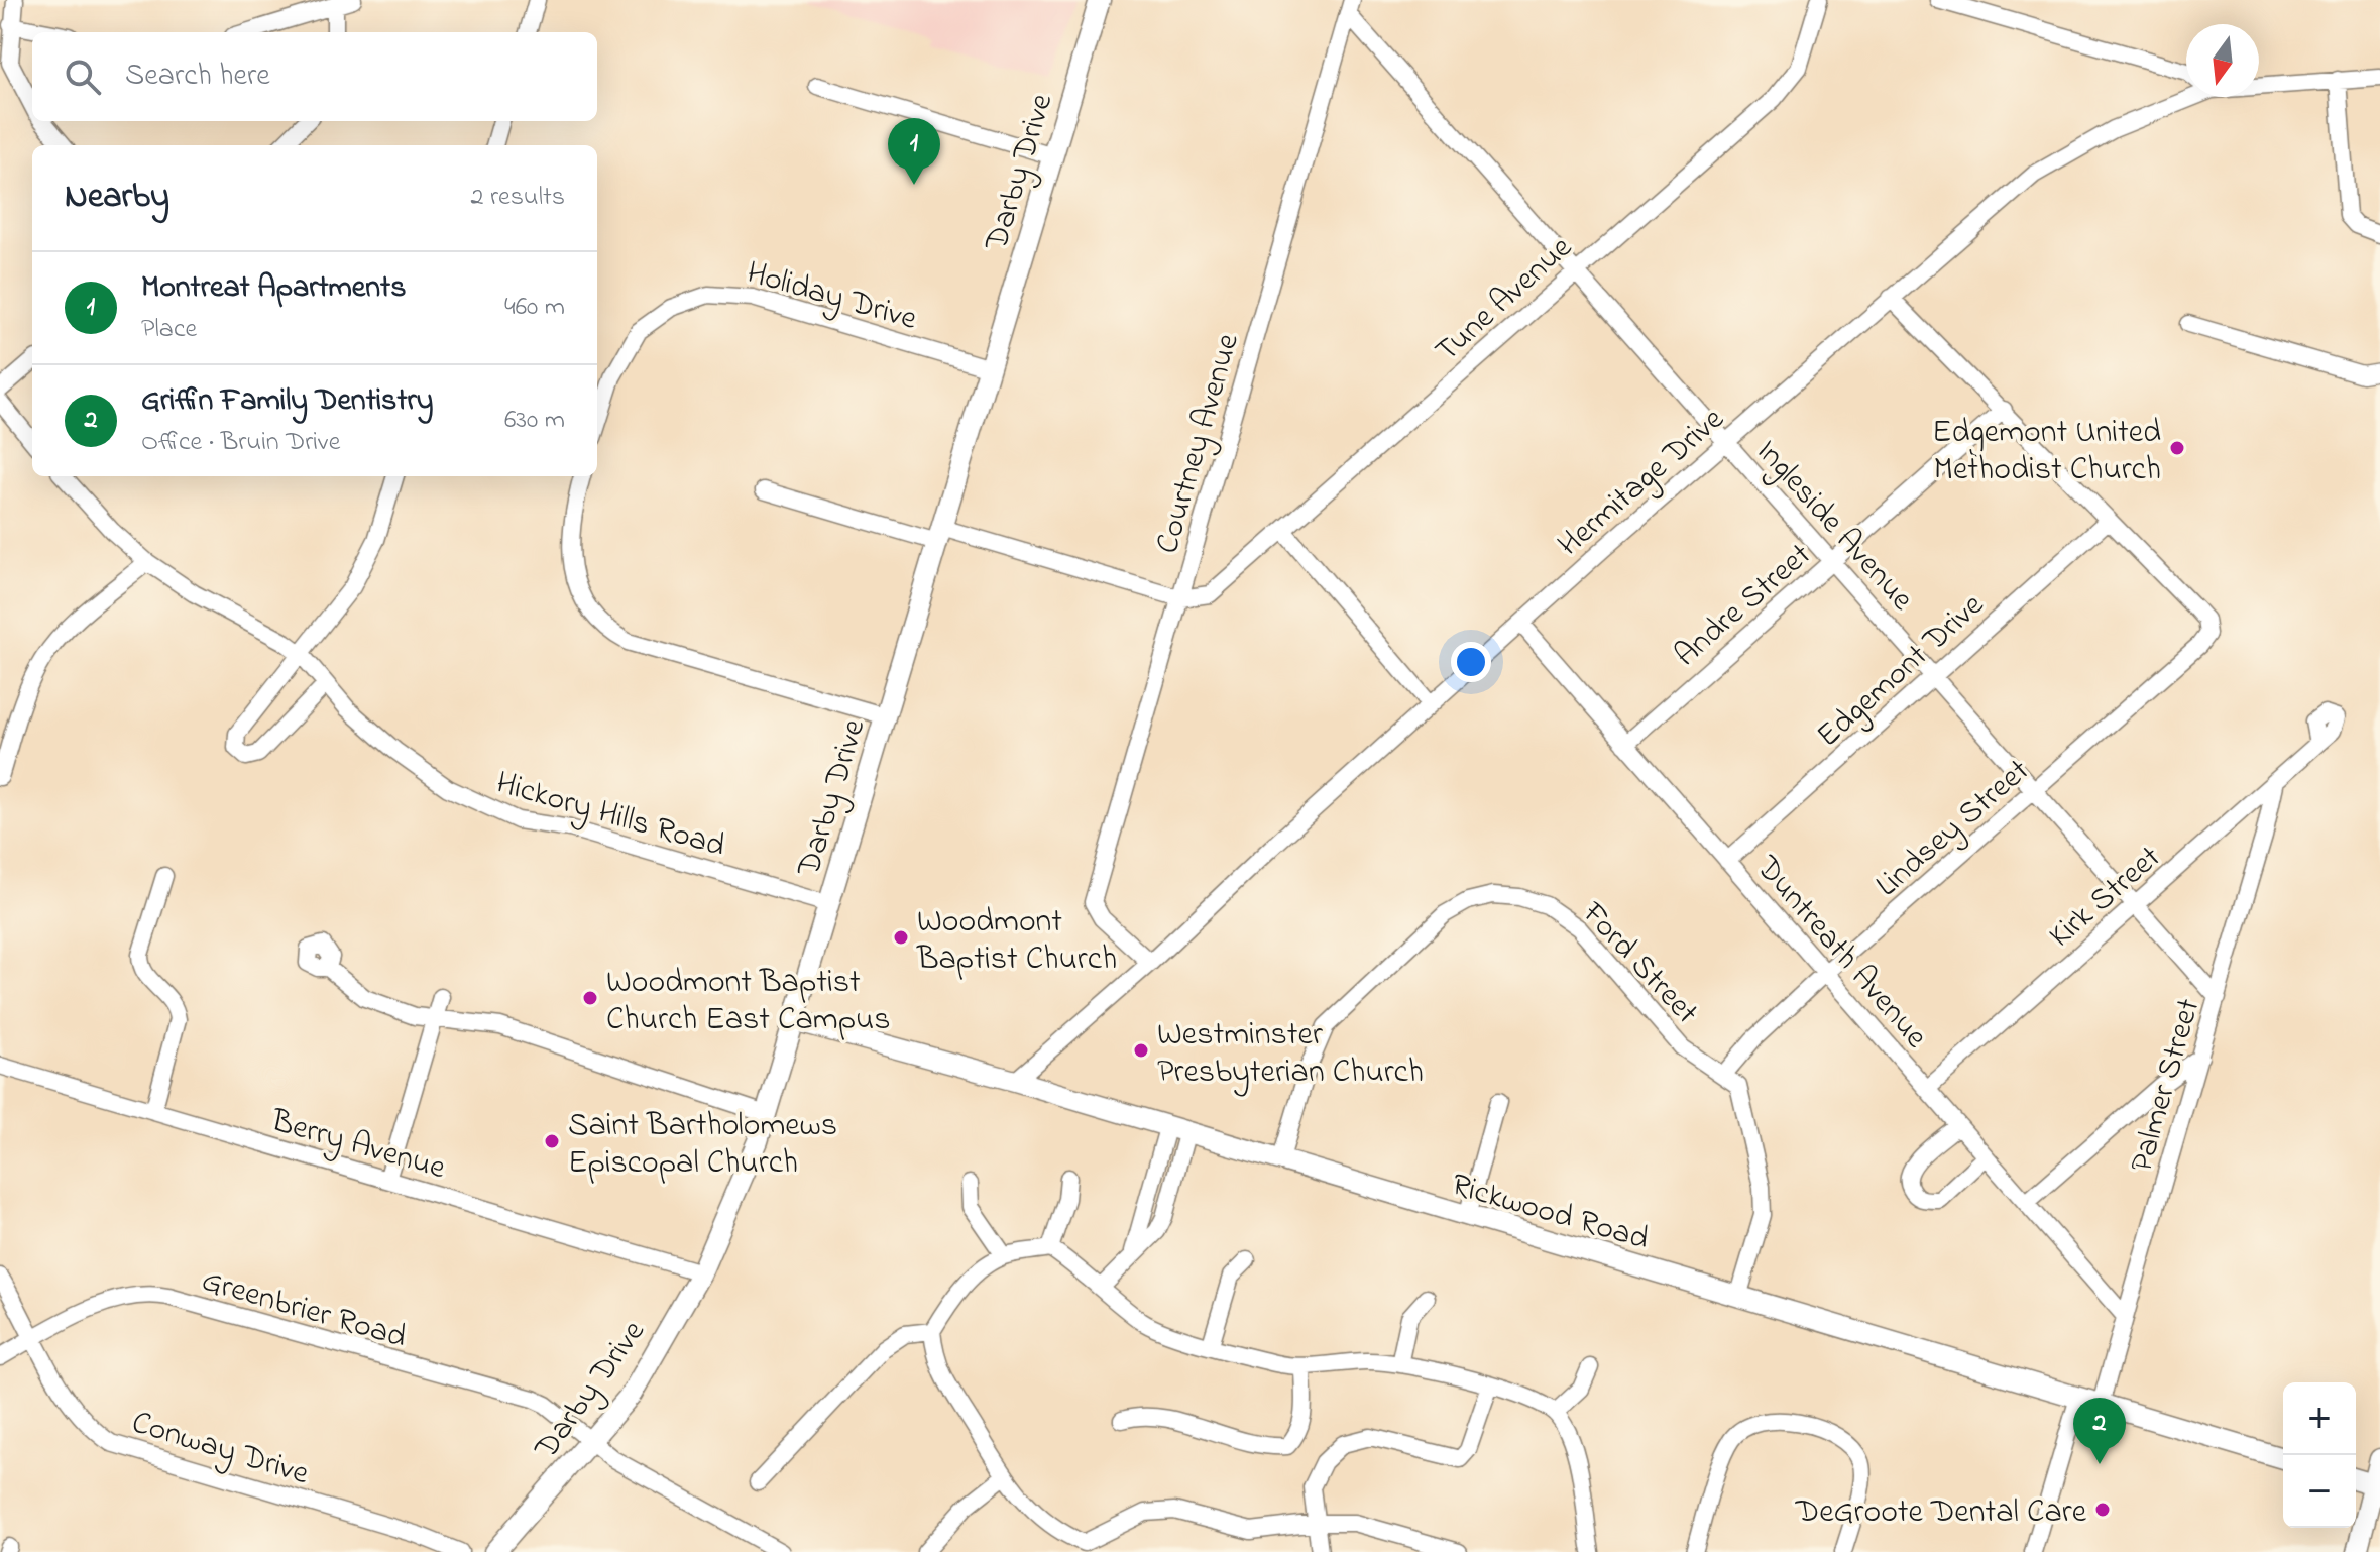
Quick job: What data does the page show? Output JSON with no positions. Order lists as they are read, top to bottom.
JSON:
{
  "streets": {
    "main road": ["Darby Drive", "Rickwood Road"],
    "street": [
      "Holiday Drive",
      "Tune Avenue",
      "Courtney Avenue",
      "Hermitage Drive",
      "Ingleside Avenue",
      "Andre Street",
      "Edgemont Drive",
      "Hickory Hills Road",
      "Lindsey Street",
      "Kirk Street",
      "Duntreath Avenue",
      "Ford Street",
      "Palmer Street",
      "Berry Avenue",
      "Greenbrier Road",
      "Conway Drive"
    ]
  },
  "crossings": [
    ["Darby Drive", "Holiday Drive"],
    ["Darby Drive", "Hickory Hills Road"],
    ["Darby Drive", "Berry Avenue"],
    ["Darby Drive", "Rickwood Road"],
    ["Darby Drive", "Greenbrier Road"],
    ["Tune Avenue", "Courtney Avenue"],
    ["Tune Avenue", "Ingleside Avenue"],
    ["Courtney Avenue", "Hermitage Drive"],
    ["Courtney Avenue", "Ingleside Avenue"],
    ["Hermitage Drive", "Ingleside Avenue"],
    ["Hermitage Drive", "Duntreath Avenue"],
    ["Hermitage Drive", "Rickwood Road"],
    ["Ingleside Avenue", "Andre Street"],
    ["Ingleside Avenue", "Edgemont Drive"],
    ["Ingleside Avenue", "Lindsey Street"],
    ["Ingleside Avenue", "Kirk Street"],
    ["Ingleside Avenue", "Palmer Street"],
    ["Andre Street", "Duntreath Avenue"],
    ["Edgemont Drive", "Lindsey Street"],
    ["Edgemont Drive", "Duntreath Avenue"],
    ["Lindsey Street", "Duntreath Avenue"],
    ["Lindsey Street", "Ford Street"],
    ["Kirk Street", "Duntreath Avenue"],
    ["Kirk Street", "Palmer Street"],
    ["Duntreath Avenue", "Palmer Street"],
    ["Ford Street", "Rickwood Road"],
    ["Palmer Street", "Rickwood Road"],
    ["Greenbrier Road", "Conway Drive"]
  ],
  "places": [
    "Edgemont United Methodist Church",
    "Woodmont Baptist Church",
    "Woodmont Baptist Church East Campus",
    "Westminster Presbyterian Church",
    "Saint Bartholomews Episcopal Church",
    "DeGroote Dental Care"
  ],
  "north": "bottom",
  "page": {
    "search": "Search here",
    "pins": ["1", "2"],
    "heading": ["Nearby", "2 results"],
    "list": [
      {
        "mark": "1",
        "name": "Montreat Apartments",
        "note": "Place",
        "value": "460 m"
      },
      {
        "mark": "2",
        "name": "Griffin Family Dentistry",
        "note": "Office · Bruin Drive",
        "value": "630 m"
      }
    ],
    "map_buttons": ["+", "−"]
  }
}
